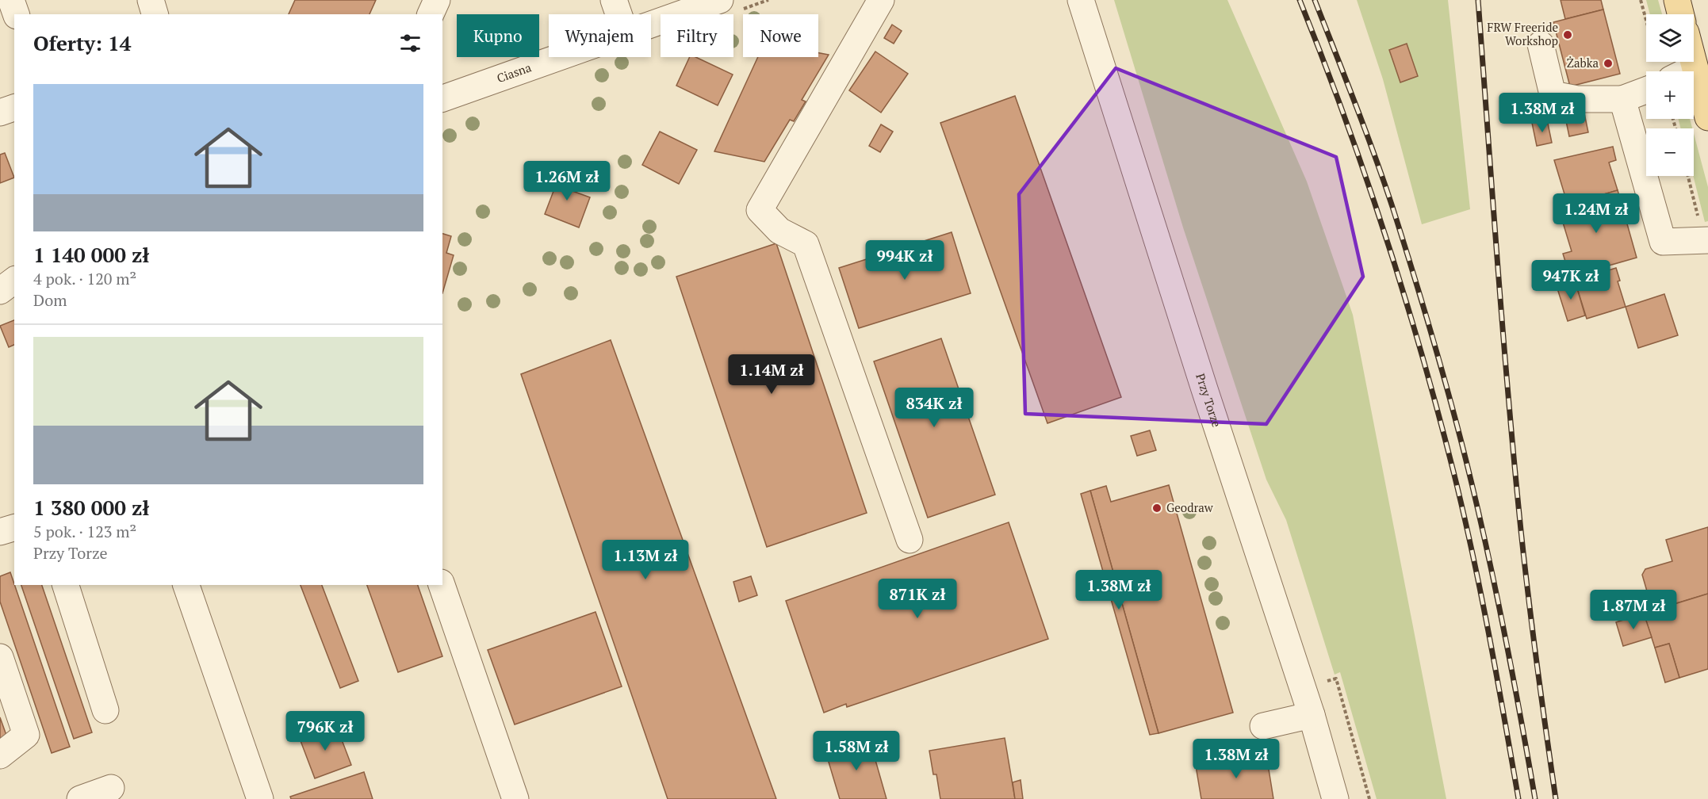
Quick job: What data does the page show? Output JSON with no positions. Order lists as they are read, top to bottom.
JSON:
{
  "streets": {
    "street": ["Ciasna", "Przy Torze"]
  },
  "places": ["FRW Freeride Workshop", "Żabka", "Geodraw"],
  "page": {
    "map_buttons": ["+", "−"],
    "chip": [
      "Kupno",
      "Wynajem",
      "Filtry",
      "Nowe"
    ],
    "heading": "Oferty: 14",
    "list": [
      {
        "name": "1 140 000 zł",
        "note": "4 pok. · 120 m² · Dom"
      },
      {
        "name": "1 380 000 zł",
        "note": "5 pok. · 123 m² · Przy Torze"
      }
    ],
    "price": [
      "1.38M zł",
      "1.26M zł",
      "1.24M zł",
      "994K zł",
      "947K zł",
      "1.14M zł",
      "834K zł",
      "1.13M zł",
      "1.38M zł",
      "871K zł",
      "1.87M zł",
      "796K zł",
      "1.58M zł",
      "1.38M zł"
    ]
  }
}
